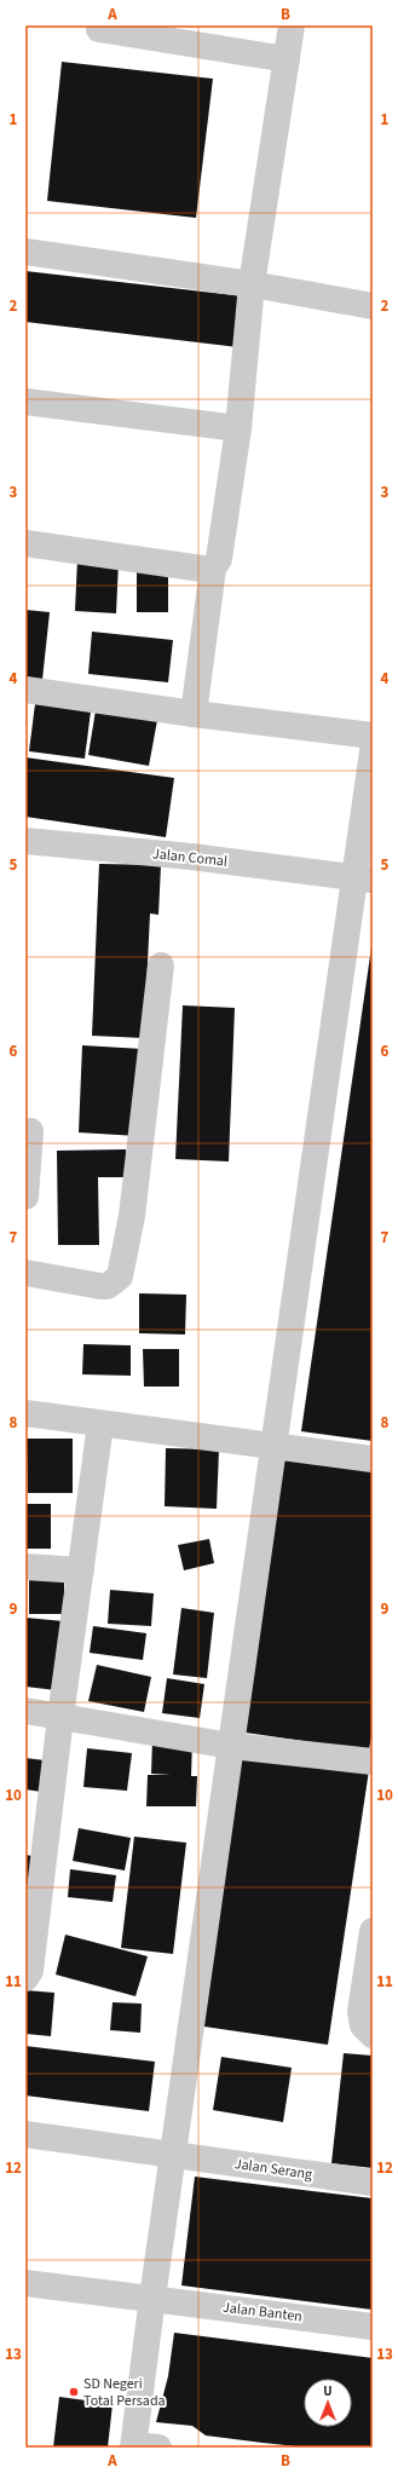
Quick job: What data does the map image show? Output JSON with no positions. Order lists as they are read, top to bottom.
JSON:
{
  "streets": {
    "street": ["Jalan Comal", "Jalan Serang", "Jalan Banten"]
  },
  "places": ["SD Negeri Total Persada"],
  "north": "top",
  "grid": {
    "columns": ["A", "B"],
    "rows": [
      "1",
      "2",
      "3",
      "4",
      "5",
      "6",
      "7",
      "8",
      "9",
      "10",
      "11",
      "12",
      "13"
    ]
  }
}
